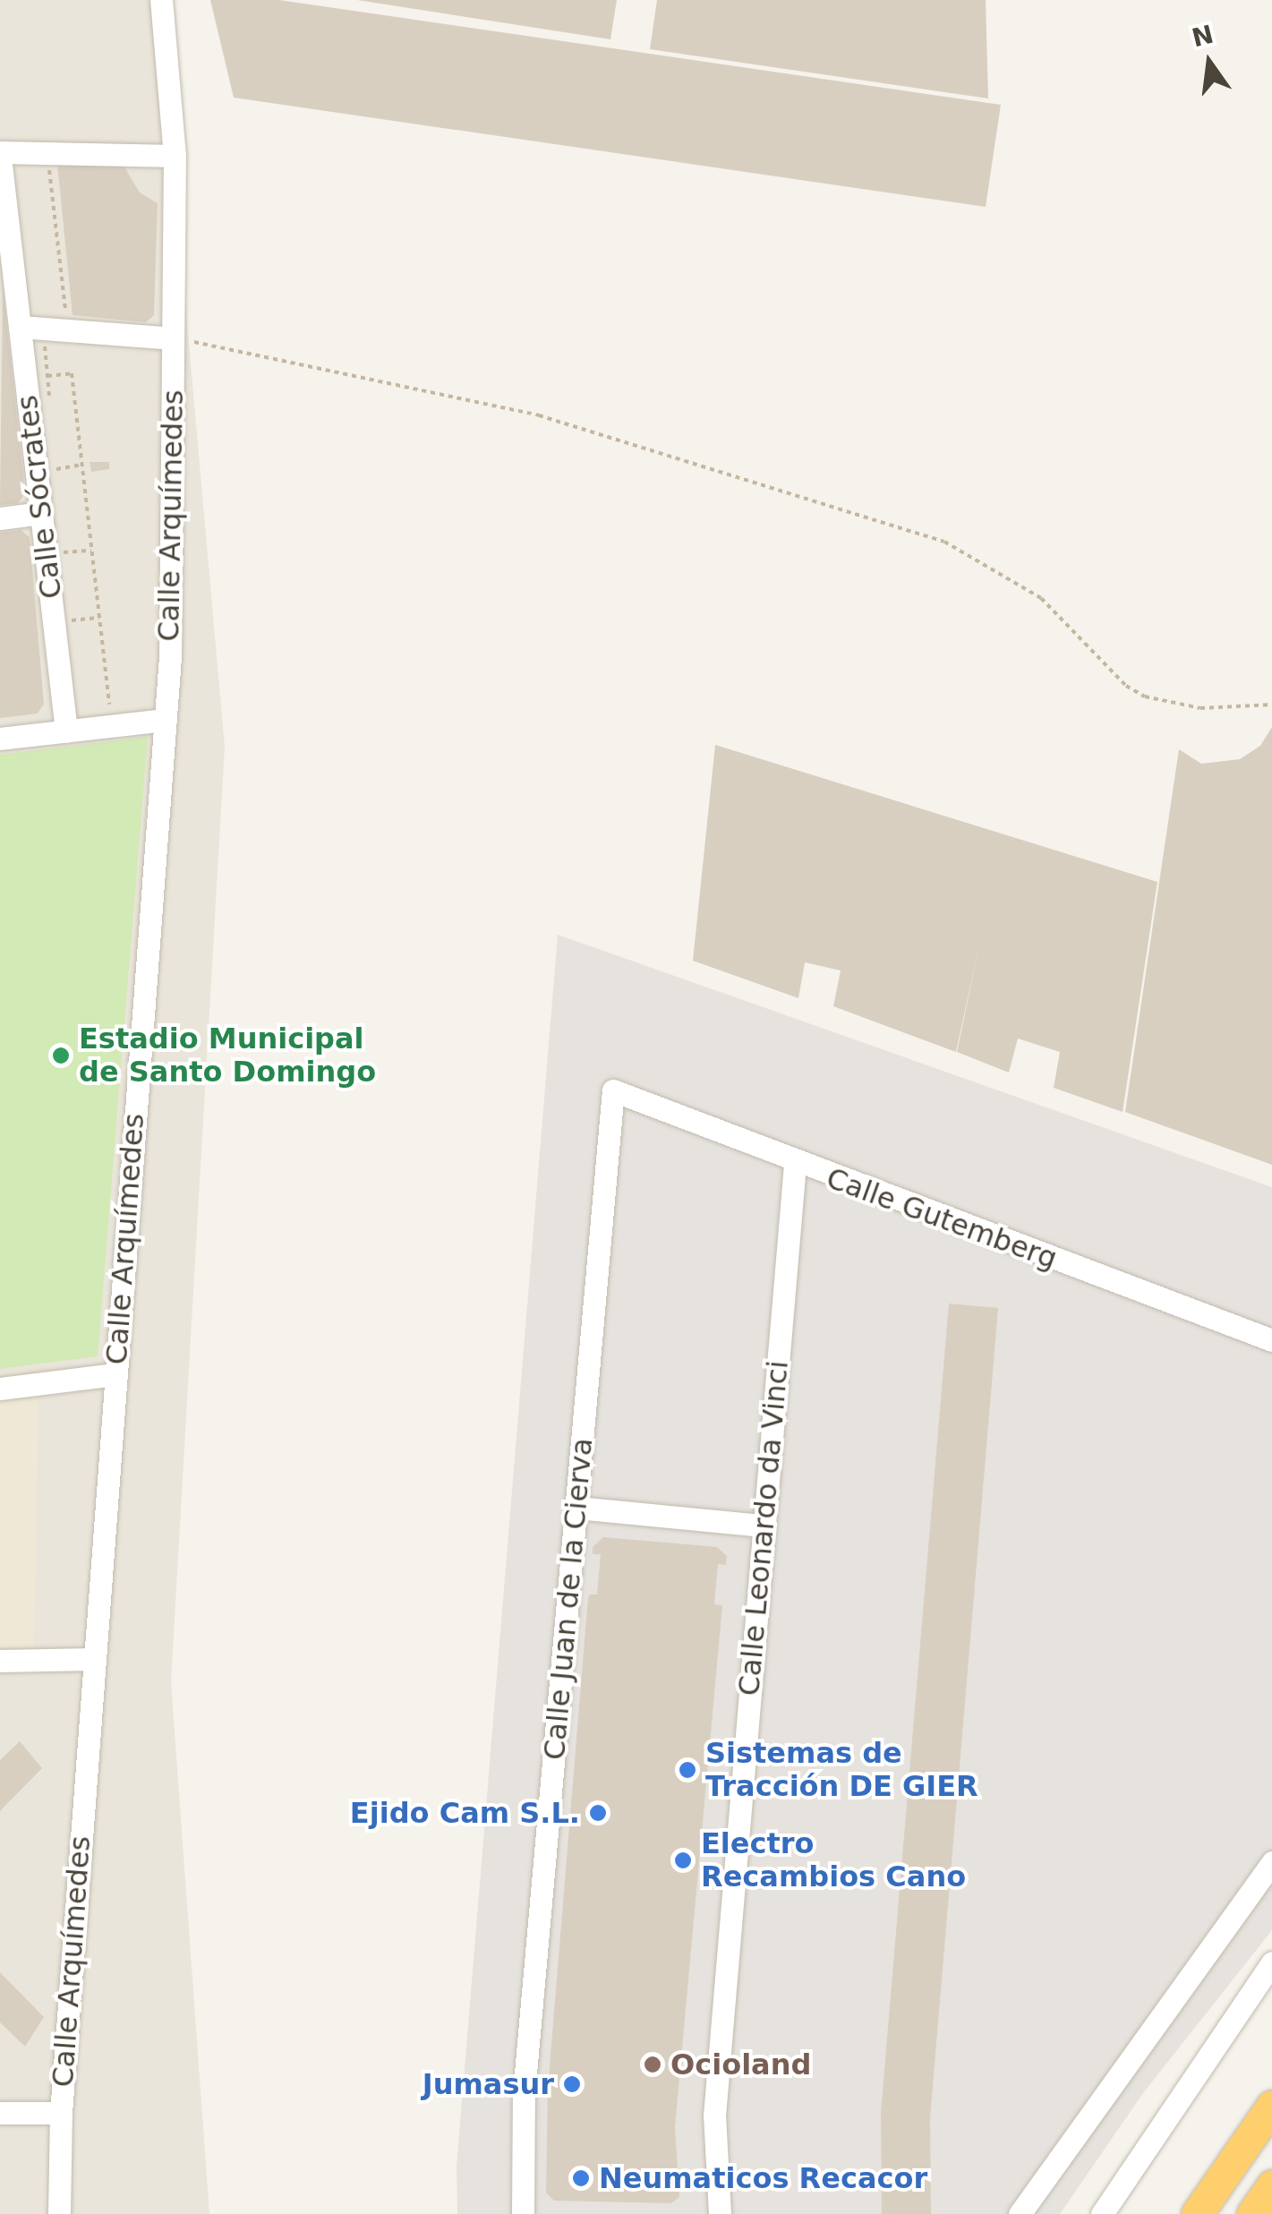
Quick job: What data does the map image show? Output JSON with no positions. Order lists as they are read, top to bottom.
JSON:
{
  "streets": {
    "street": [
      "Calle Sócrates",
      "Calle Arquímedes",
      "Calle Gutemberg",
      "Calle Leonardo da Vinci",
      "Calle Juan de la Cierva"
    ]
  },
  "crossings": [
    ["Calle Gutemberg", "Calle Leonardo da Vinci"],
    ["Calle Gutemberg", "Calle Juan de la Cierva"]
  ],
  "places": [
    "Estadio Municipal de Santo Domingo",
    "Sistemas de Tracción DE GIER",
    "Ejido Cam S.L.",
    "Electro Recambios Cano",
    "Ocioland",
    "Jumasur",
    "Neumaticos Recacor"
  ],
  "north": "top"
}
